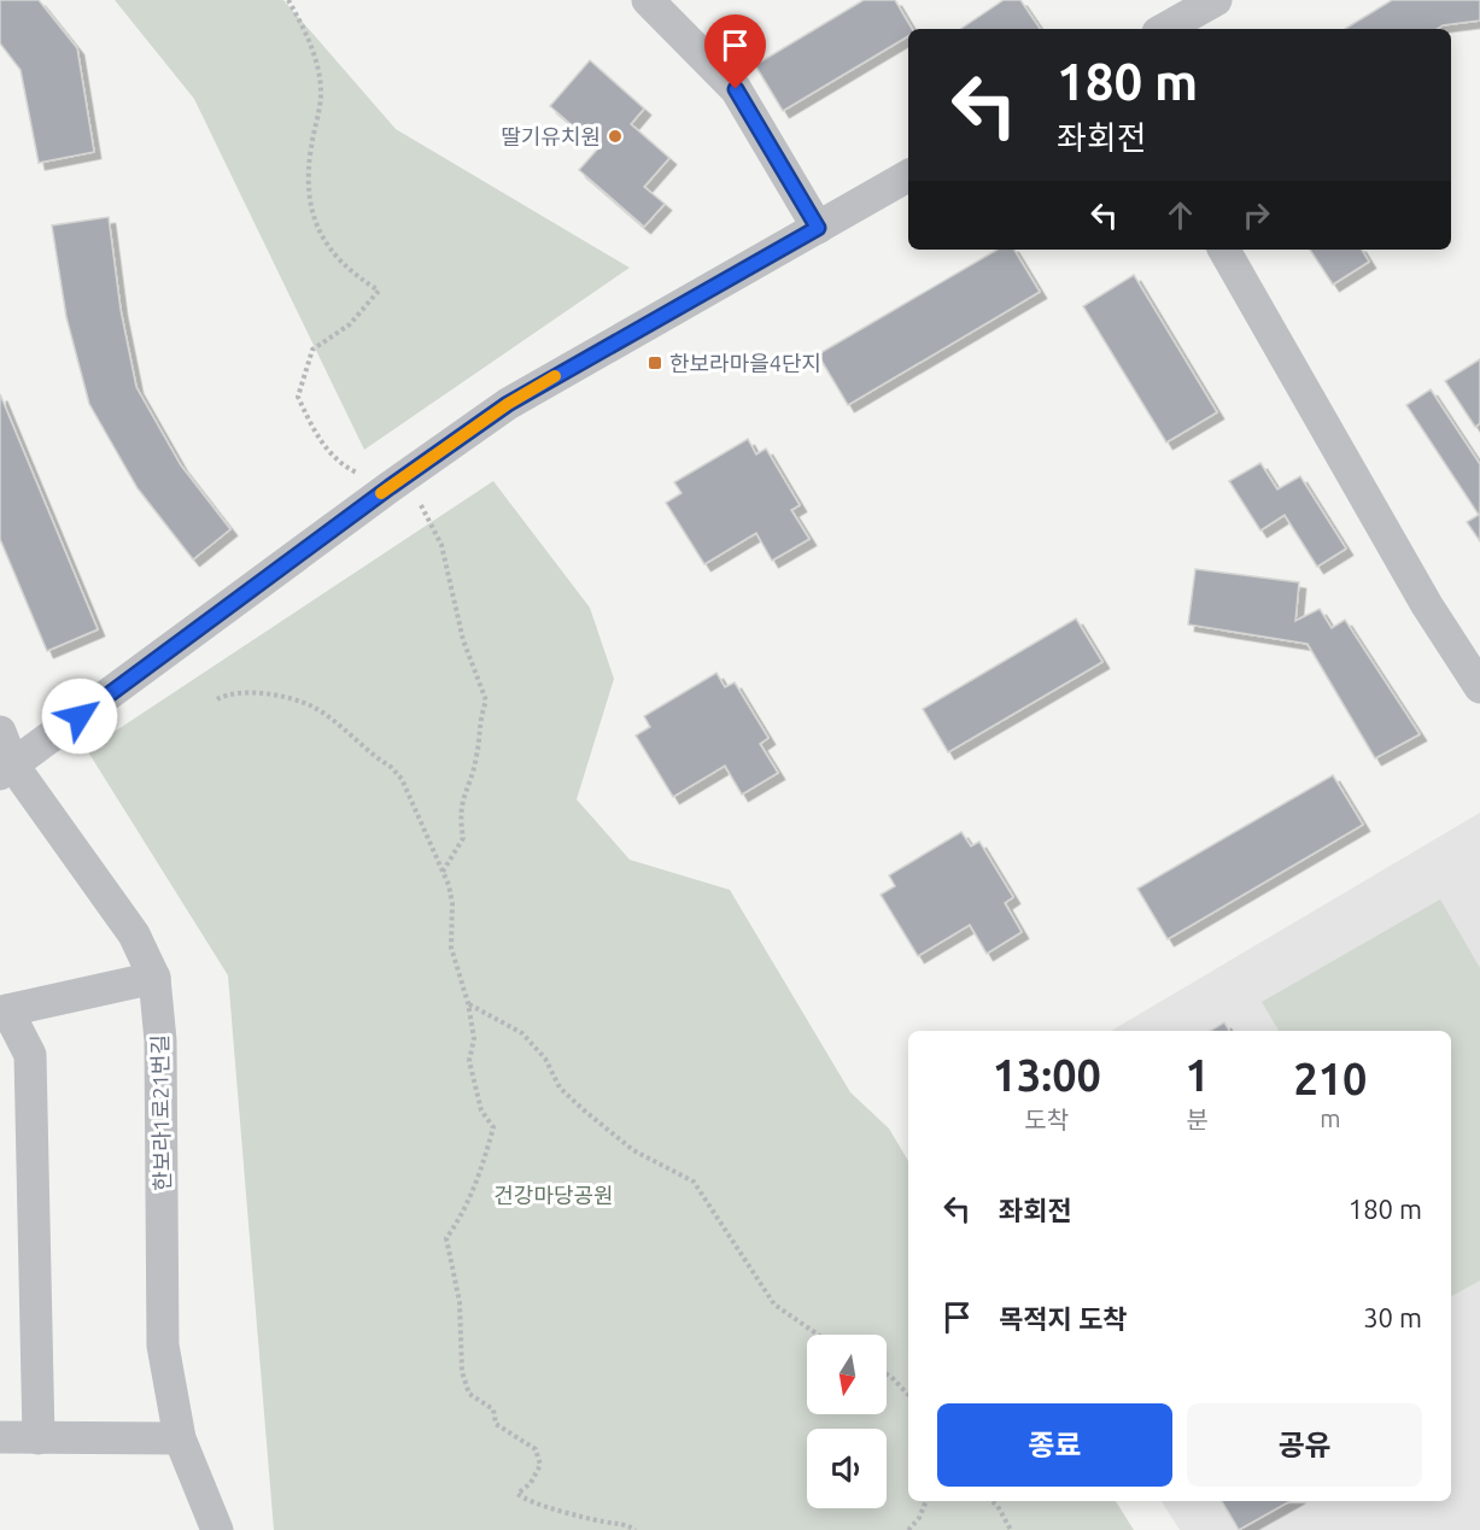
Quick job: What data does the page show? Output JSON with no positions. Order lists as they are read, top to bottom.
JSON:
{
  "streets": {
    "street": ["한보라1로21번길"]
  },
  "parks": ["건강마당공원"],
  "places": {
    "other": ["딸기유치원"],
    "transit": ["한보라마을4단지"]
  },
  "north": "bottom",
  "page": {
    "turn": ["180 m", "좌회전"],
    "eta": [
      "13:00",
      "도착",
      "1",
      "분",
      "210",
      "m"
    ],
    "list": [
      {
        "name": "좌회전",
        "value": "180 m"
      },
      {
        "name": "목적지 도착",
        "value": "30 m"
      }
    ],
    "buttons": ["종료", "공유"]
  }
}
